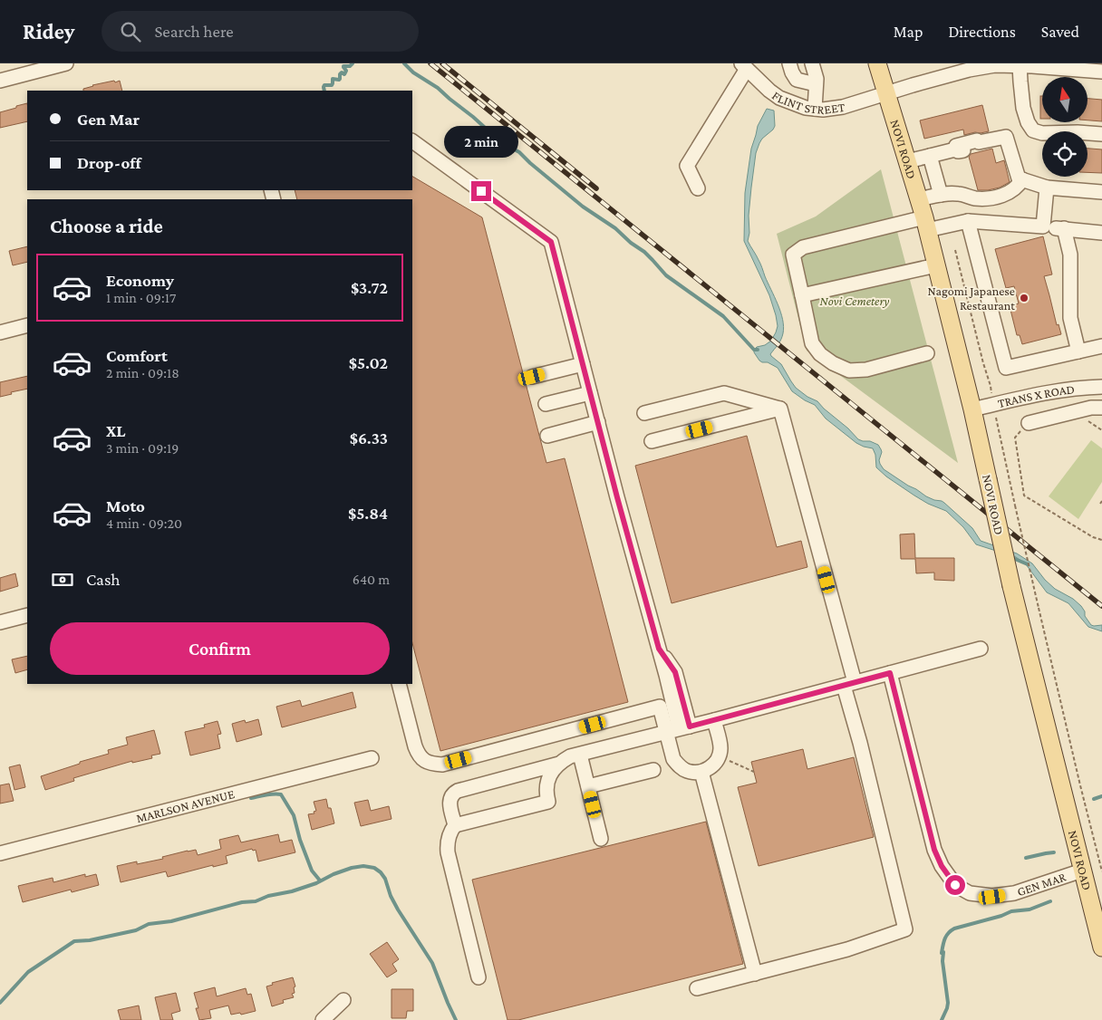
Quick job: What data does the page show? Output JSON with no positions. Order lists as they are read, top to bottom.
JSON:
{
  "streets": {
    "main road": ["NOVI ROAD"],
    "street": [
      "FLINT STREET",
      "TRANS X ROAD",
      "MARLSON AVENUE",
      "GEN MAR"
    ]
  },
  "crossings": [
    ["FLINT STREET", "NOVI ROAD"],
    ["NOVI ROAD", "TRANS X ROAD"],
    ["NOVI ROAD", "GEN MAR"]
  ],
  "parks": ["Novi Cemetery"],
  "places": ["Nagomi Japanese Restaurant"],
  "north": "top",
  "page": {
    "header": "Ridey",
    "search": "Search here",
    "nav": ["Map", "Directions", "Saved"],
    "banner": ["Gen Mar", "Drop-off"],
    "bubble": "2 min",
    "heading": "Choose a ride",
    "list": [
      {
        "name": "Economy",
        "note": "1 min · 09:17",
        "value": "$3.72"
      },
      {
        "name": "Comfort",
        "note": "2 min · 09:18",
        "value": "$5.02"
      },
      {
        "name": "XL",
        "note": "3 min · 09:19",
        "value": "$6.33"
      },
      {
        "name": "Moto",
        "note": "4 min · 09:20",
        "value": "$5.84"
      }
    ],
    "pay": ["Cash", "640 m"],
    "buttons": "Confirm"
  }
}
